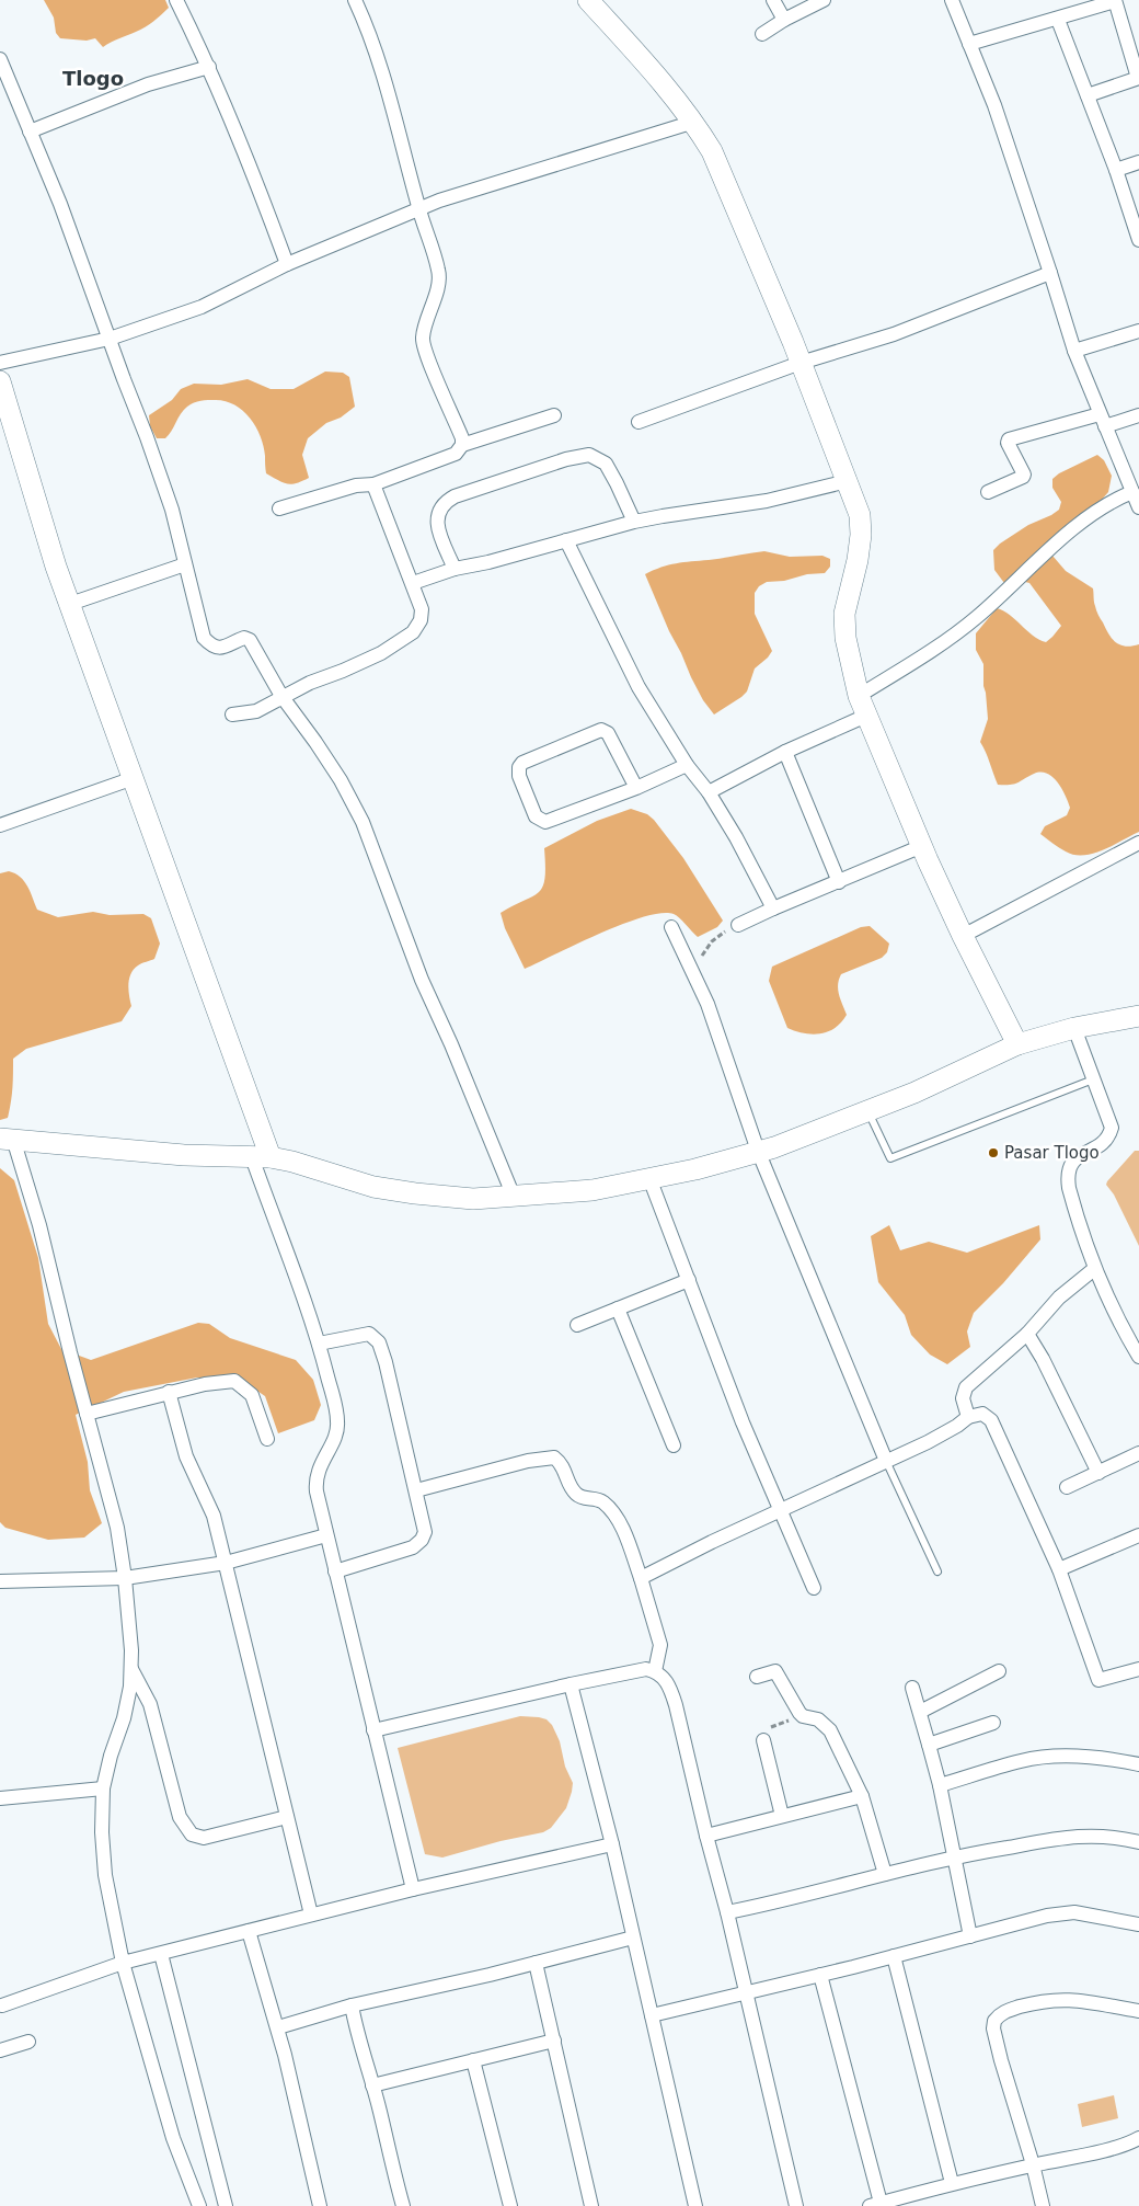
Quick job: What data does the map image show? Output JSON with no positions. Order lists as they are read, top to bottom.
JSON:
{
  "districts": ["Tlogo"],
  "places": ["Pasar Tlogo"]
}
